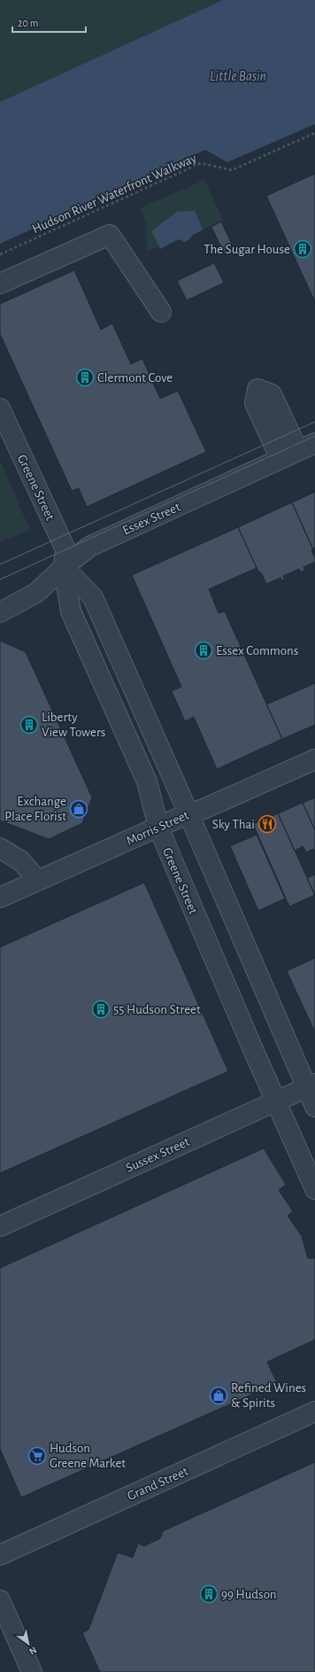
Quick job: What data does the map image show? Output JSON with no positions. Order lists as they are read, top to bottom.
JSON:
{
  "streets": {
    "street": [
      "Greene Street",
      "Essex Street",
      "Morris Street",
      "Sussex Street",
      "Grand Street"
    ],
    "path": ["Hudson River Waterfront Walkway"]
  },
  "crossings": [
    ["Greene Street", "Essex Street"],
    ["Greene Street", "Morris Street"],
    ["Greene Street", "Sussex Street"]
  ],
  "water": ["Little Basin"],
  "places": {
    "building": [
      "The Sugar House",
      "Clermont Cove",
      "Essex Commons",
      "Liberty View Towers",
      "55 Hudson Street",
      "99 Hudson"
    ],
    "shop": ["Exchange Place Florist", "Refined Wines & Spirits"],
    "restaurant": ["Sky Thai"],
    "supermarket": ["Hudson Greene Market"]
  },
  "scale_bar": "20 m",
  "north": "bottom right"
}
